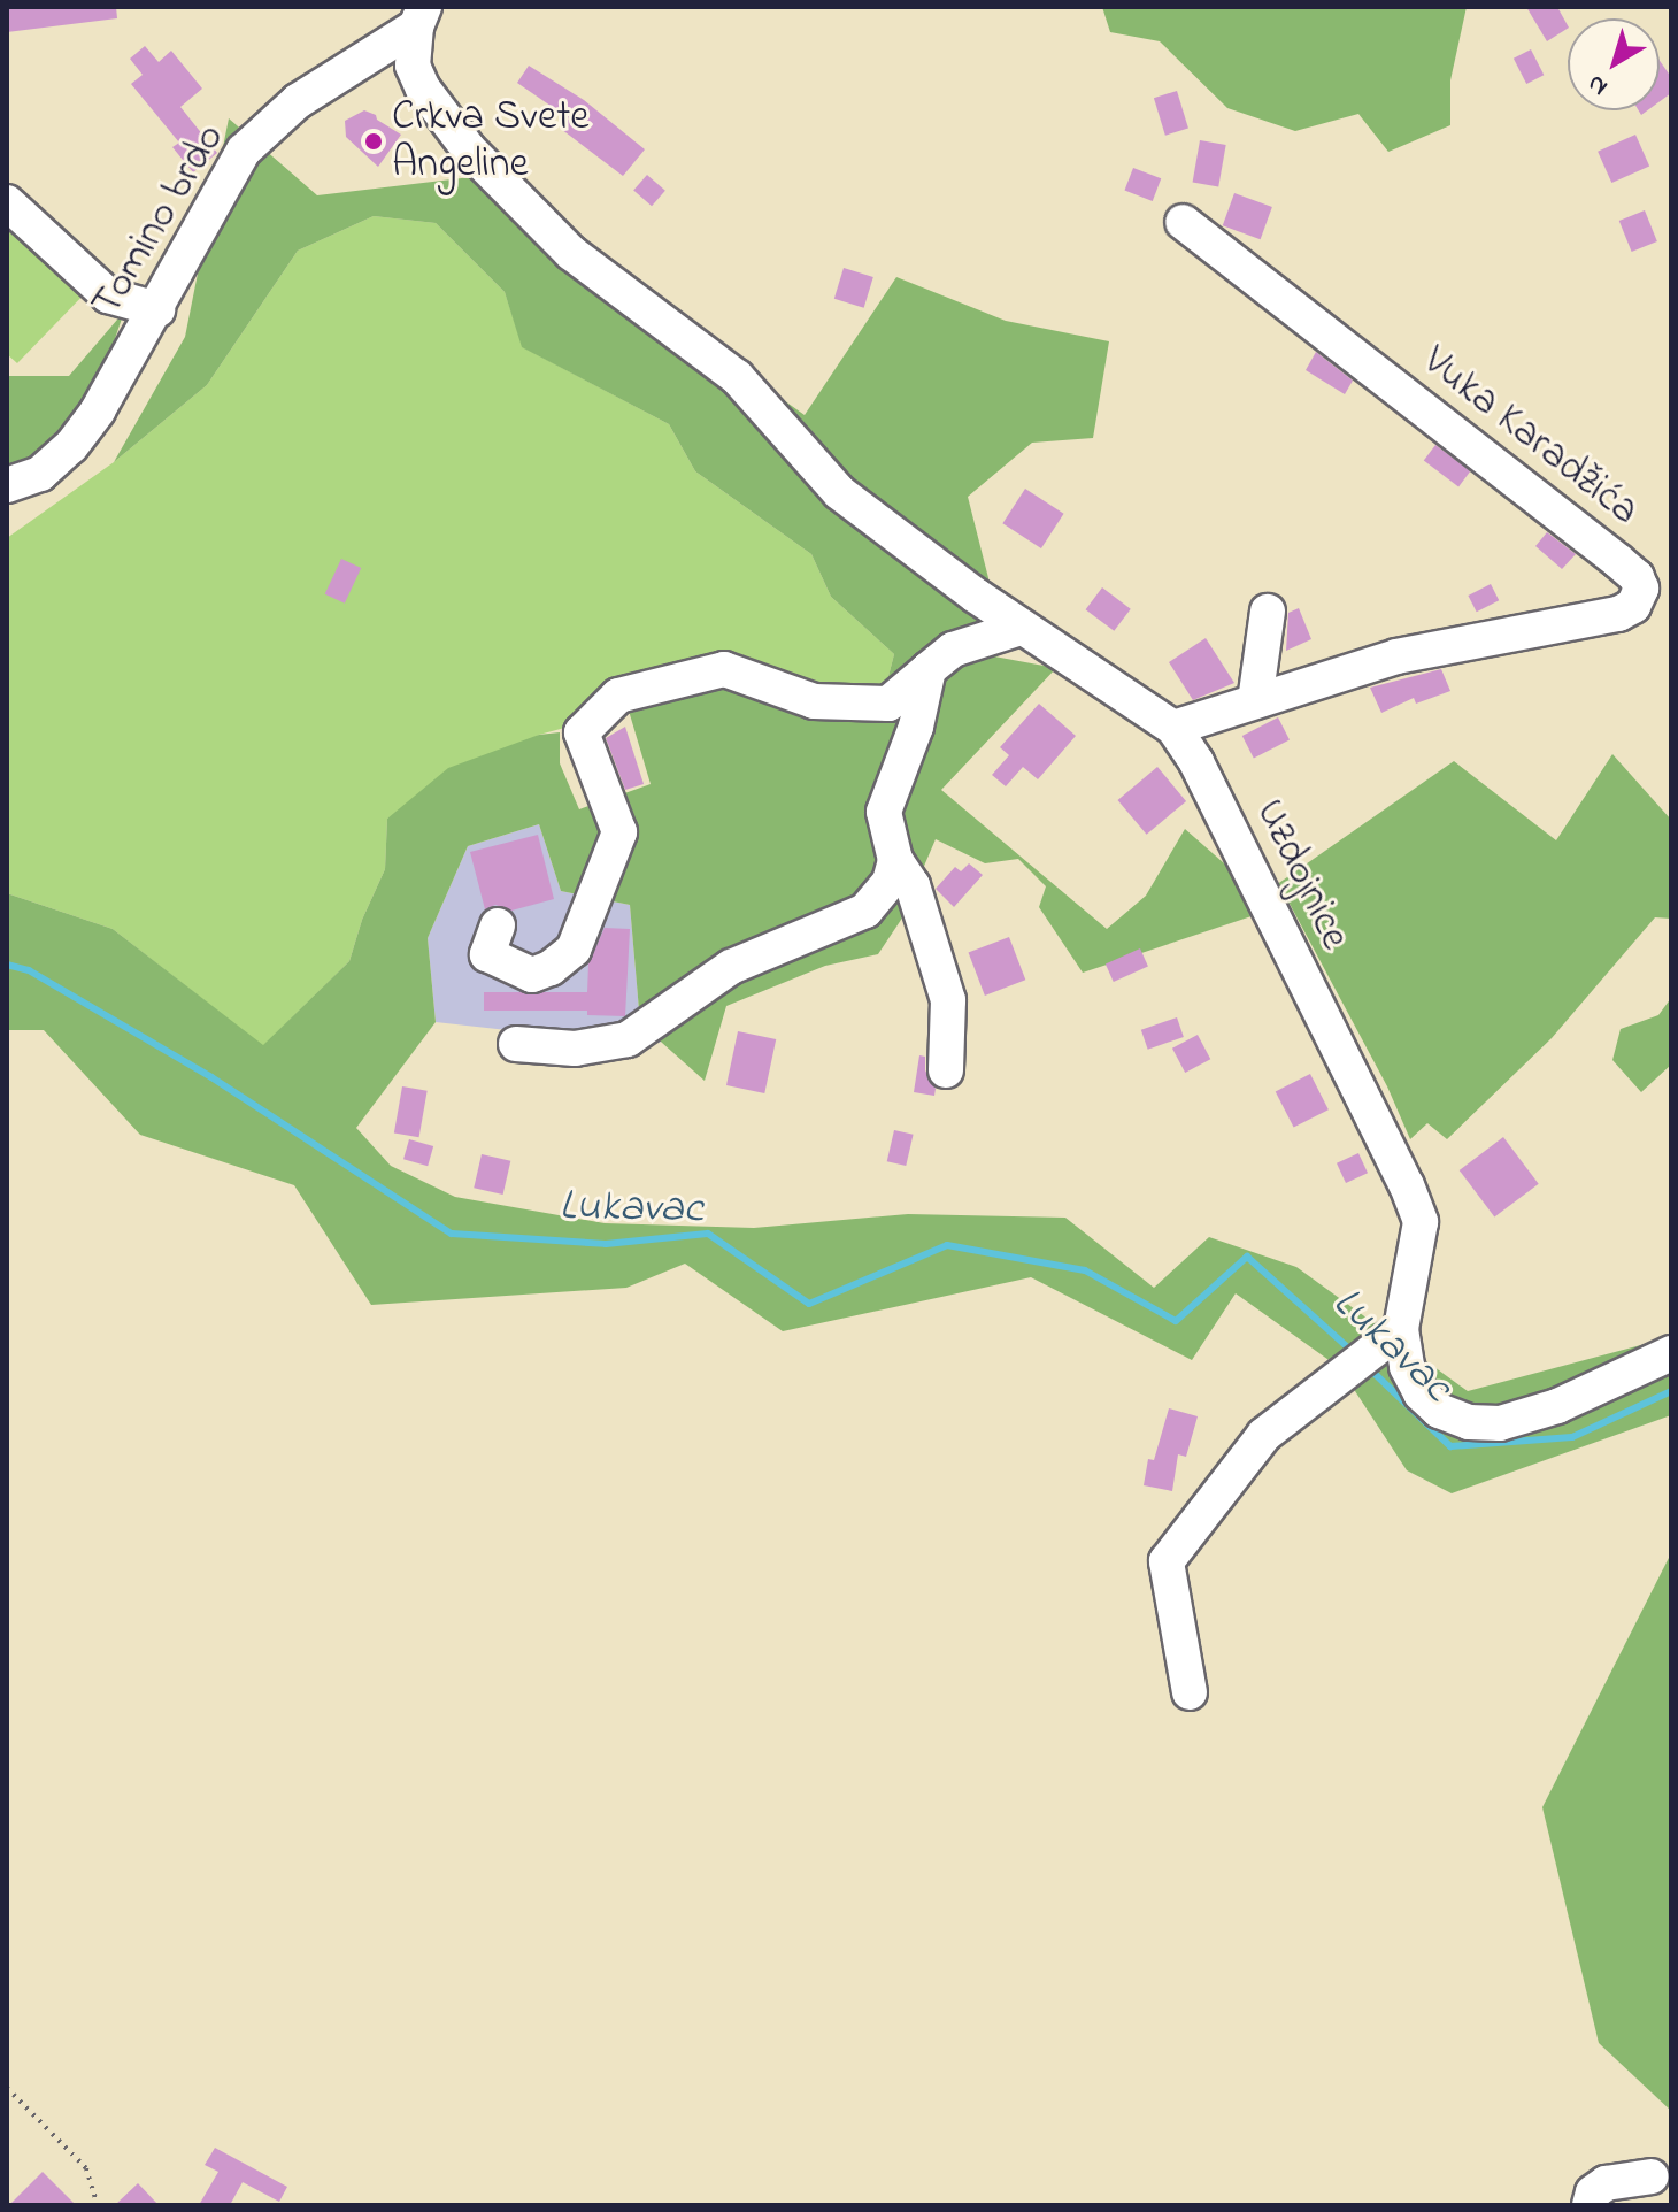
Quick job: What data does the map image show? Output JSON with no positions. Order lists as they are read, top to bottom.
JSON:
{
  "streets": {
    "street": ["Tomino brdo", "Vuka Karadžića", "Uzdojnice"]
  },
  "crossings": [
    ["Vuka Karadžića", "Uzdojnice"]
  ],
  "water": ["Lukavac"],
  "places": ["Crkva Svete Angeline"],
  "north": "bottom left"
}
